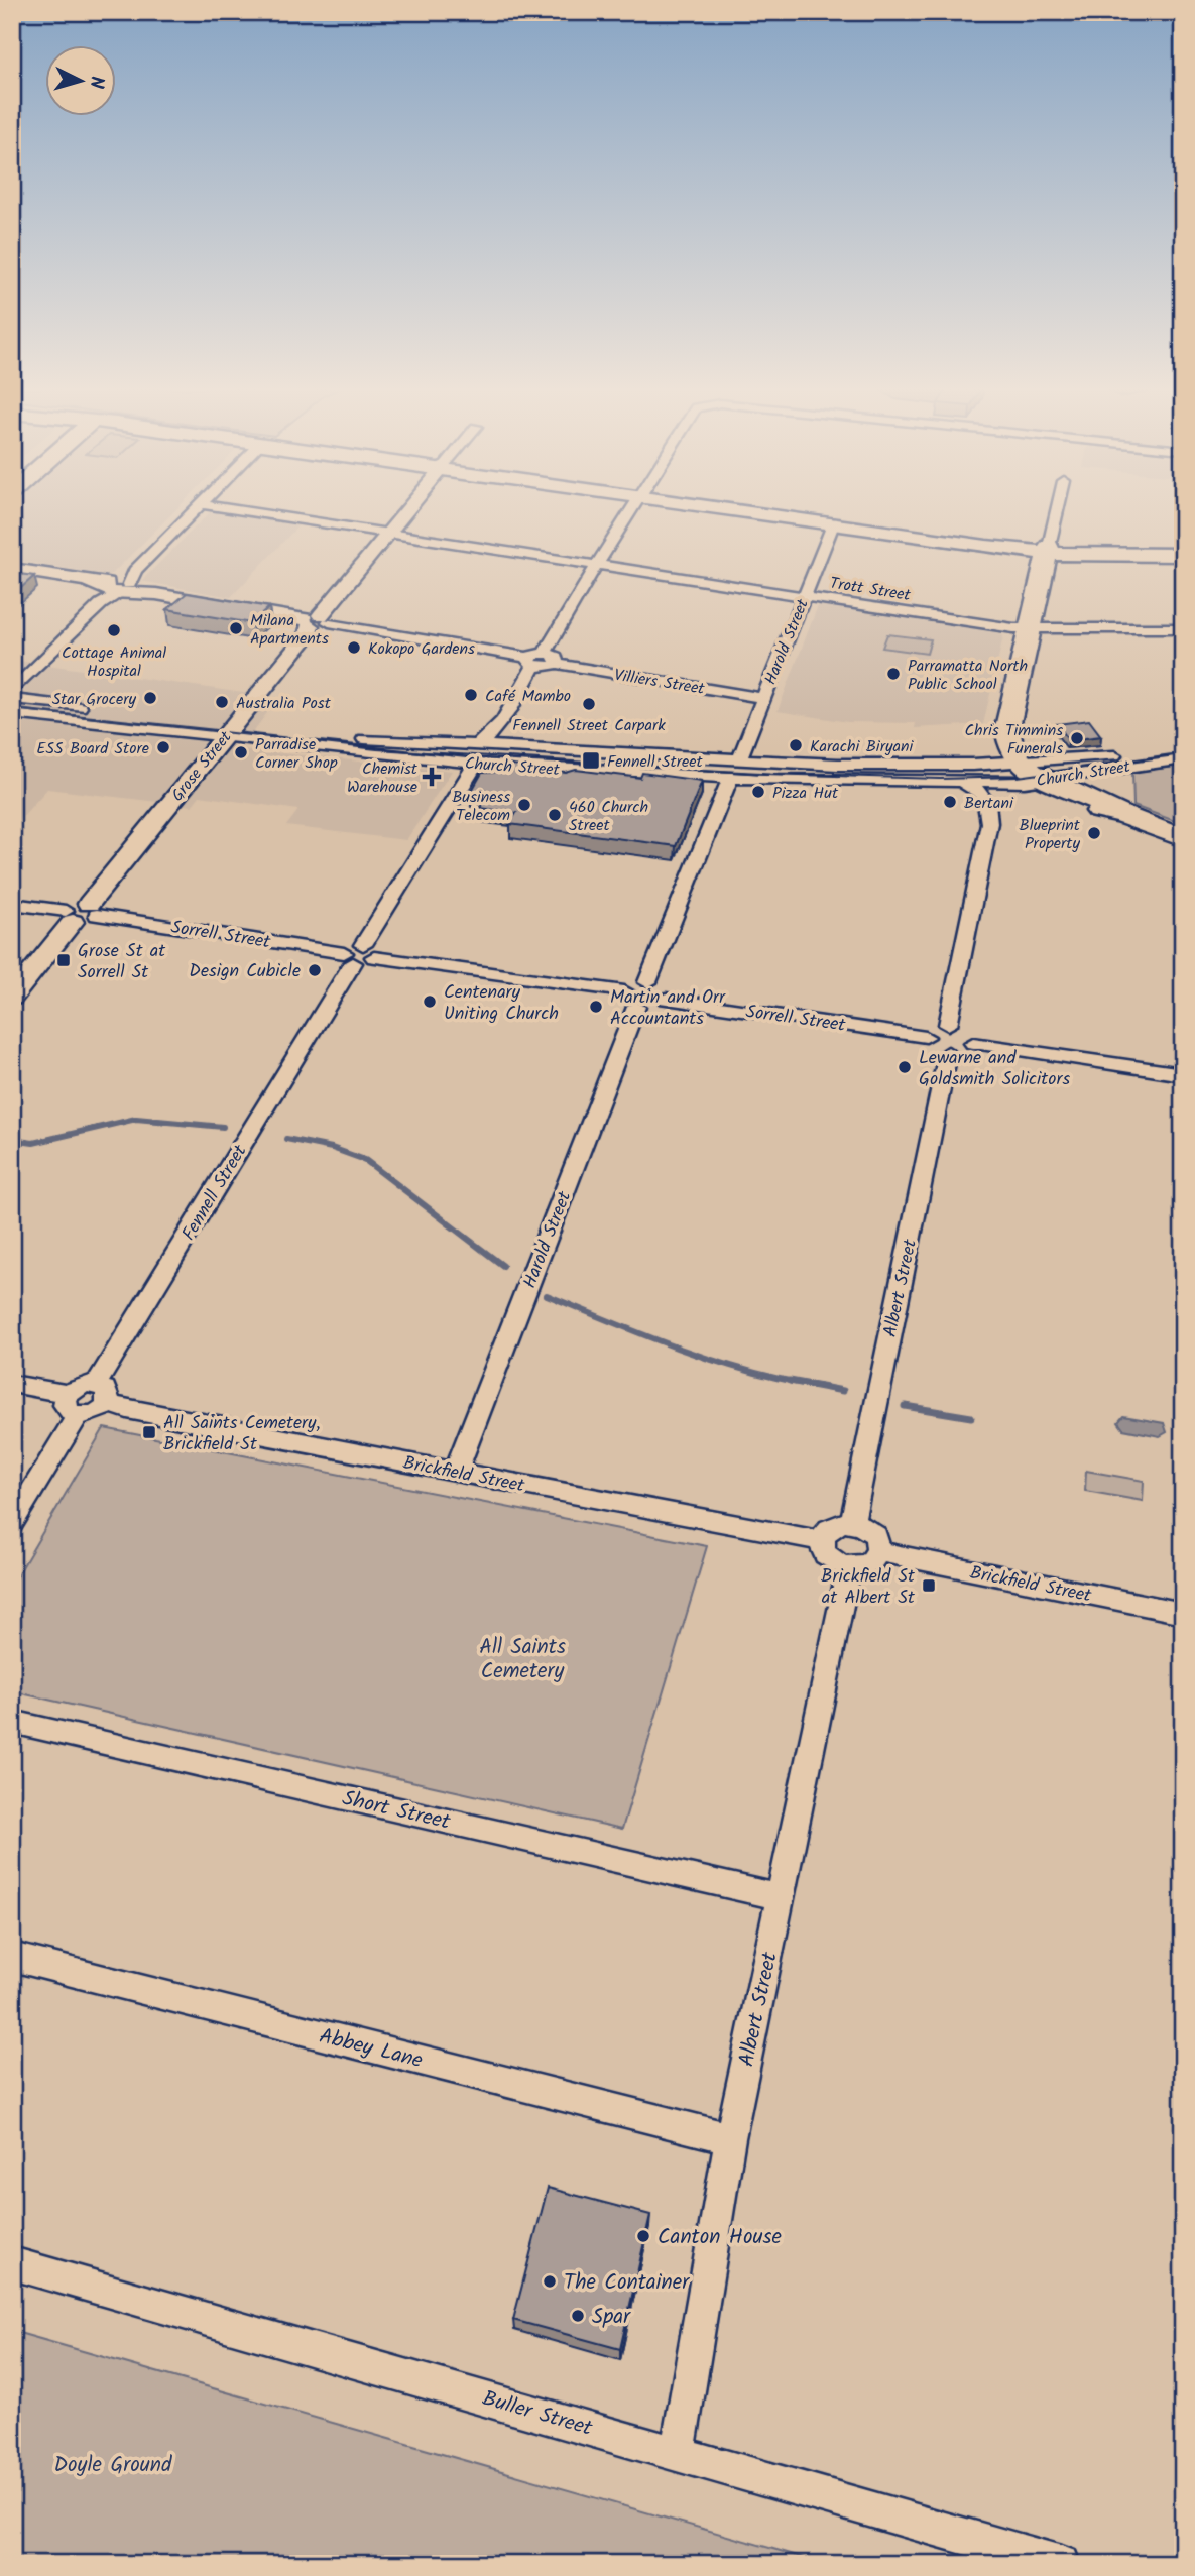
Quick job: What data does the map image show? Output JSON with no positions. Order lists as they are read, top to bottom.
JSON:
{
  "streets": {
    "street": [
      "Trott Street",
      "Harold Street",
      "Villiers Street",
      "Grose Street",
      "Church Street",
      "Sorrell Street",
      "Fennell Street",
      "Albert Street",
      "Brickfield Street",
      "Short Street",
      "Abbey Lane",
      "Buller Street"
    ]
  },
  "crossings": [
    ["Trott Street", "Harold Street"],
    ["Trott Street", "Grose Street"],
    ["Harold Street", "Villiers Street"],
    ["Harold Street", "Church Street"],
    ["Harold Street", "Brickfield Street"],
    ["Grose Street", "Church Street"],
    ["Grose Street", "Sorrell Street"],
    ["Sorrell Street", "Fennell Street"],
    ["Fennell Street", "Brickfield Street"],
    ["Albert Street", "Brickfield Street"],
    ["Albert Street", "Short Street"],
    ["Albert Street", "Abbey Lane"],
    ["Albert Street", "Buller Street"]
  ],
  "parks": ["All Saints Cemetery", "Doyle Ground"],
  "places": {
    "other": [
      "Milana Apartments",
      "Cottage Animal Hospital",
      "Kokopo Gardens",
      "Parramatta North Public School",
      "Café Mambo",
      "Star Grocery",
      "Australia Post",
      "Fennell Street Carpark",
      "Chris Timmins Funerals",
      "Karachi Biryani",
      "ESS Board Store",
      "Parradise Corner Shop",
      "Pizza Hut",
      "Bertani",
      "Business Telecom",
      "460 Church Street",
      "Blueprint Property",
      "Design Cubicle",
      "Centenary Uniting Church",
      "Martin and Orr Accountants",
      "Lewarne and Goldsmith Solicitors",
      "Canton House",
      "The Container",
      "Spar"
    ],
    "transit": [
      "Fennell Street",
      "Grose St at Sorrell St",
      "All Saints Cemetery, Brickfield St",
      "Brickfield St at Albert St"
    ],
    "health": ["Chemist Warehouse"]
  },
  "north": "right"
}
